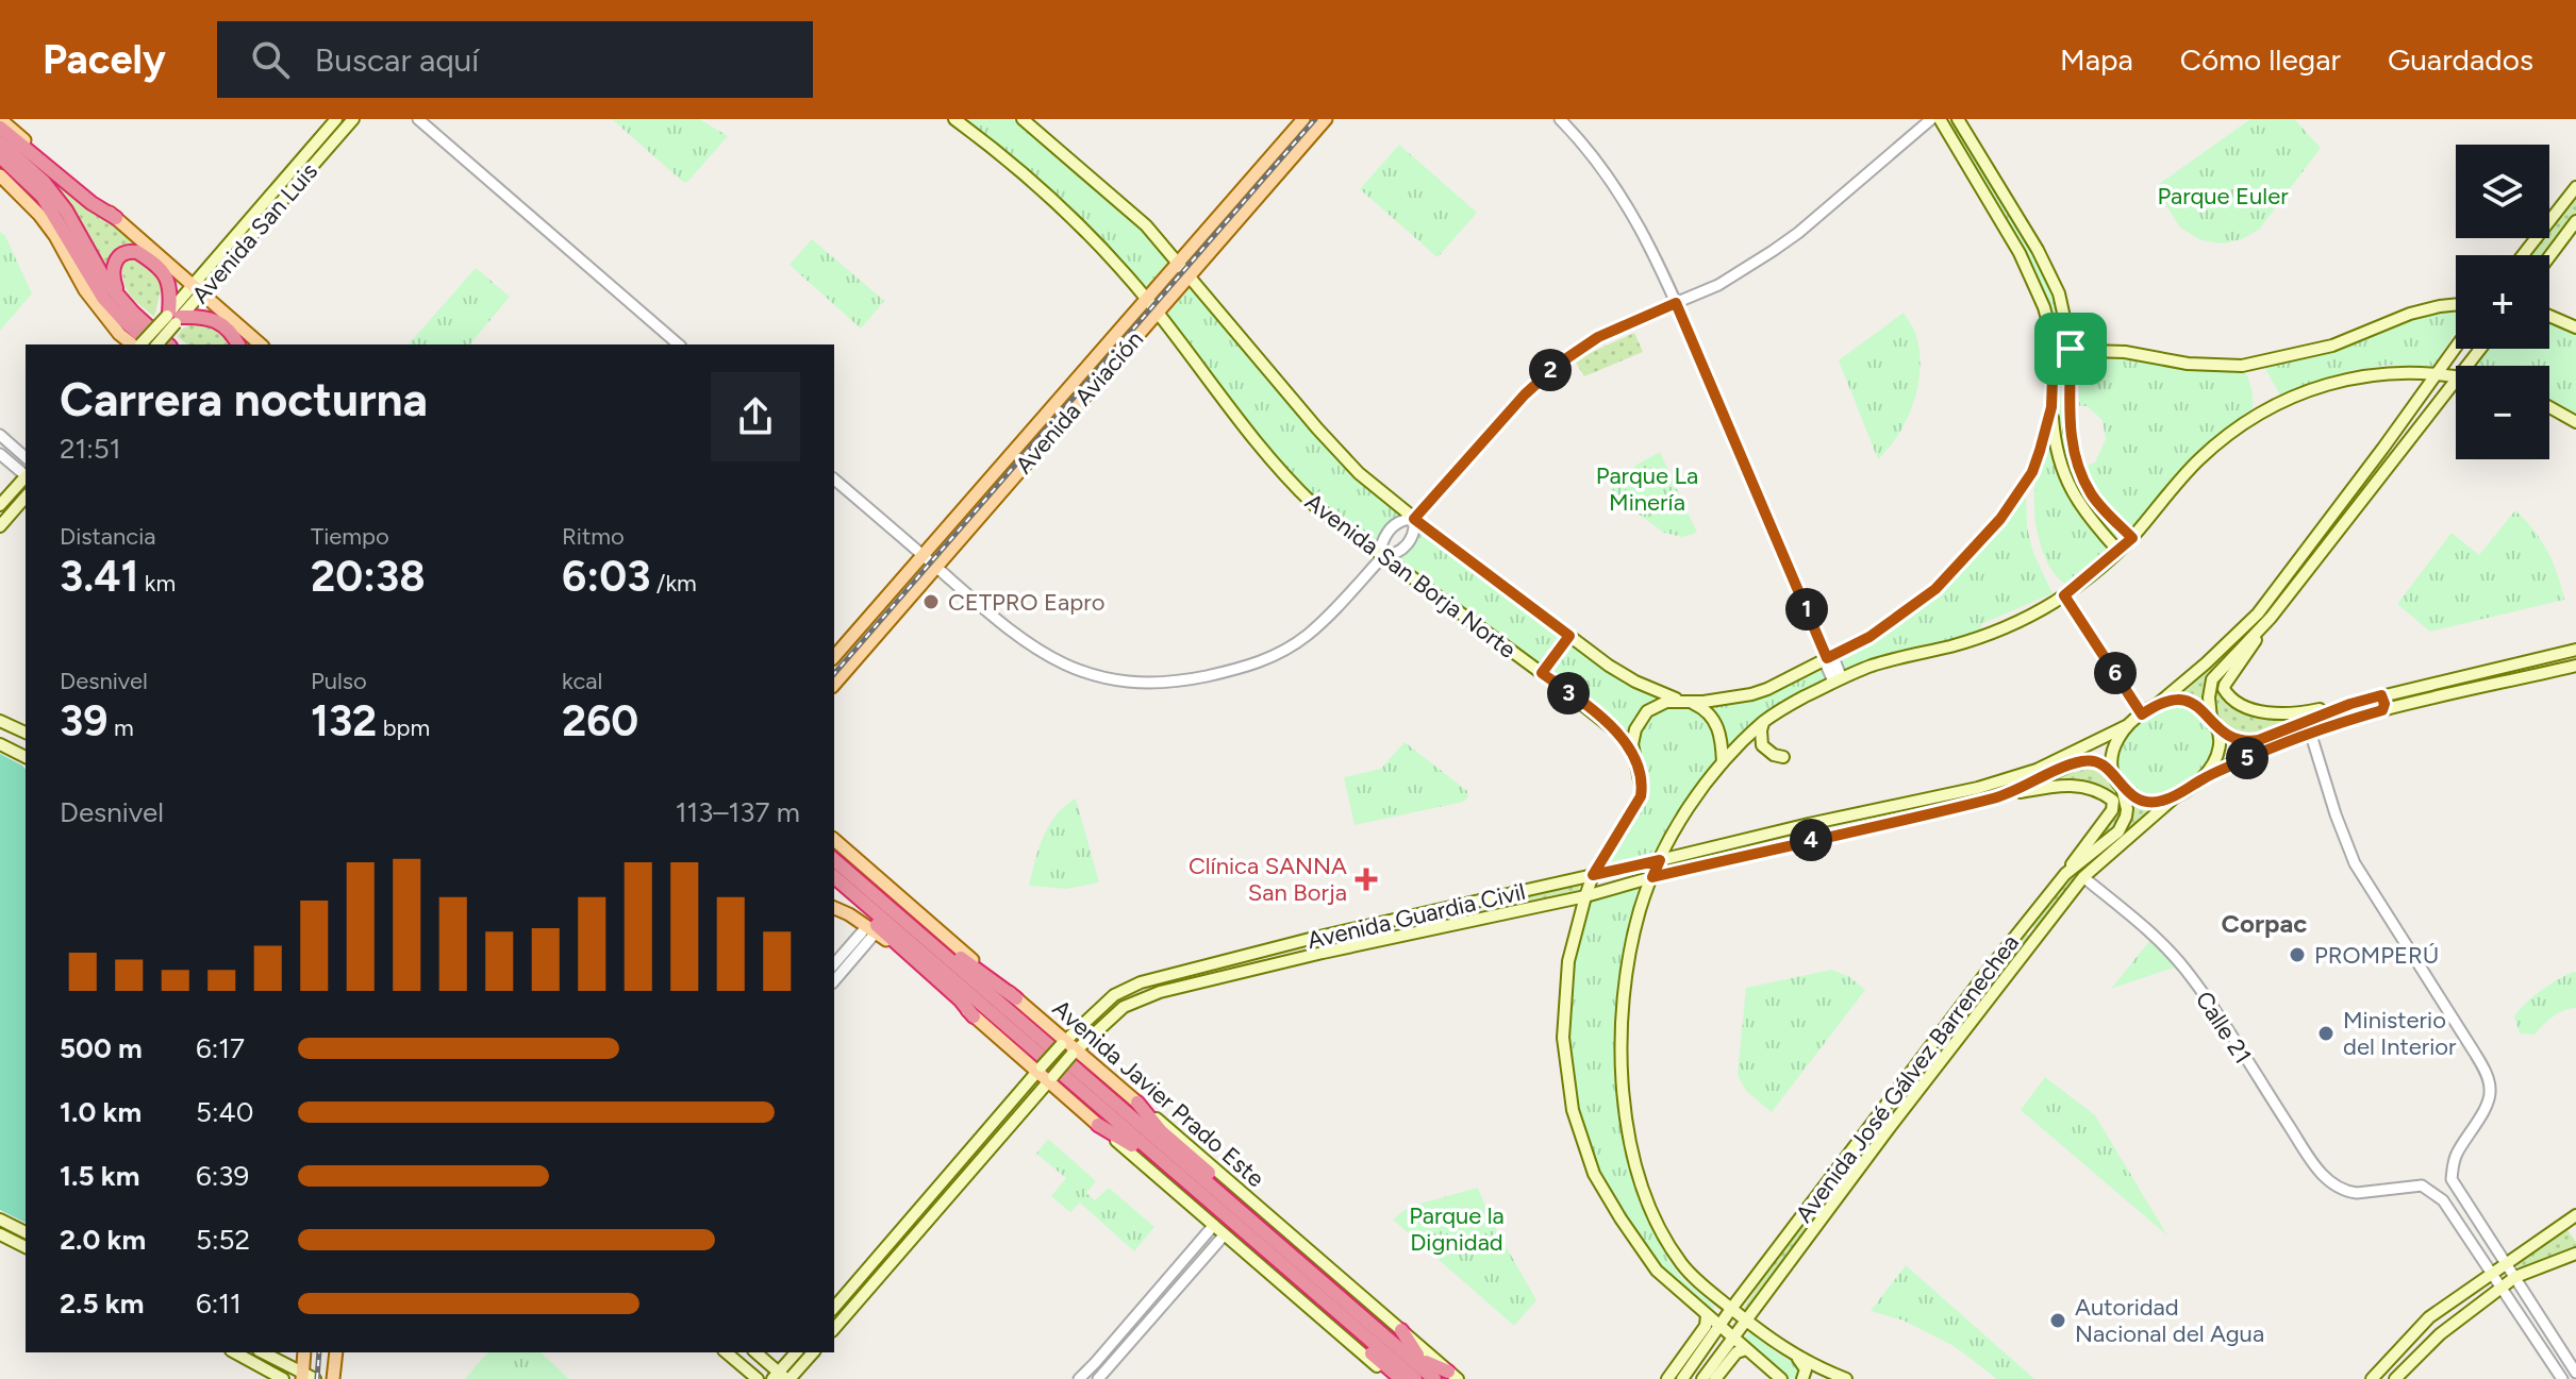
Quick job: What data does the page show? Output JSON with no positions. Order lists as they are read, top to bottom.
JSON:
{
  "streets": {
    "highway": ["Avenida Javier Prado Este"],
    "main road": [
      "Avenida San Luis",
      "Avenida Aviación",
      "Avenida San Borja Norte",
      "Avenida Guardia Civil",
      "Avenida José Gálvez Barrenechea"
    ],
    "street": ["Calle 21"]
  },
  "crossings": [
    ["Avenida Aviación", "Avenida San Borja Norte"],
    ["Avenida Guardia Civil", "Avenida José Gálvez Barrenechea"],
    ["Avenida Guardia Civil", "Avenida Javier Prado Este"],
    ["Calle 21", "Avenida José Gálvez Barrenechea"]
  ],
  "districts": ["Corpac"],
  "parks": ["Parque Euler", "Parque La Minería", "Parque la Dignidad"],
  "places": {
    "other": [
      "CETPRO Eapro",
      "PROMPERÚ",
      "Ministerio del Interior",
      "Autoridad Nacional del Agua"
    ],
    "health": ["Clínica SANNA San Borja"]
  },
  "page": {
    "header": "Pacely",
    "search": "Buscar aquí",
    "nav": ["Mapa", "Cómo llegar", "Guardados"],
    "map_buttons": ["+", "−"],
    "heading": ["Carrera nocturna", "21:51"],
    "pins": [
      "2",
      "1",
      "6",
      "3",
      "5",
      "4"
    ],
    "stats": [
      ["Distancia", "3.41 km"],
      ["Tiempo", "20:38"],
      ["Ritmo", "6:03 /km"],
      ["Desnivel", "39 m"],
      ["Pulso", "132 bpm"],
      ["kcal", "260"]
    ],
    "chart": ["Desnivel", "113–137 m"],
    "list": [
      {
        "name": "500 m",
        "note": "6:17"
      },
      {
        "name": "1.0 km",
        "note": "5:40"
      },
      {
        "name": "1.5 km",
        "note": "6:39"
      },
      {
        "name": "2.0 km",
        "note": "5:52"
      },
      {
        "name": "2.5 km",
        "note": "6:11"
      }
    ]
  }
}
